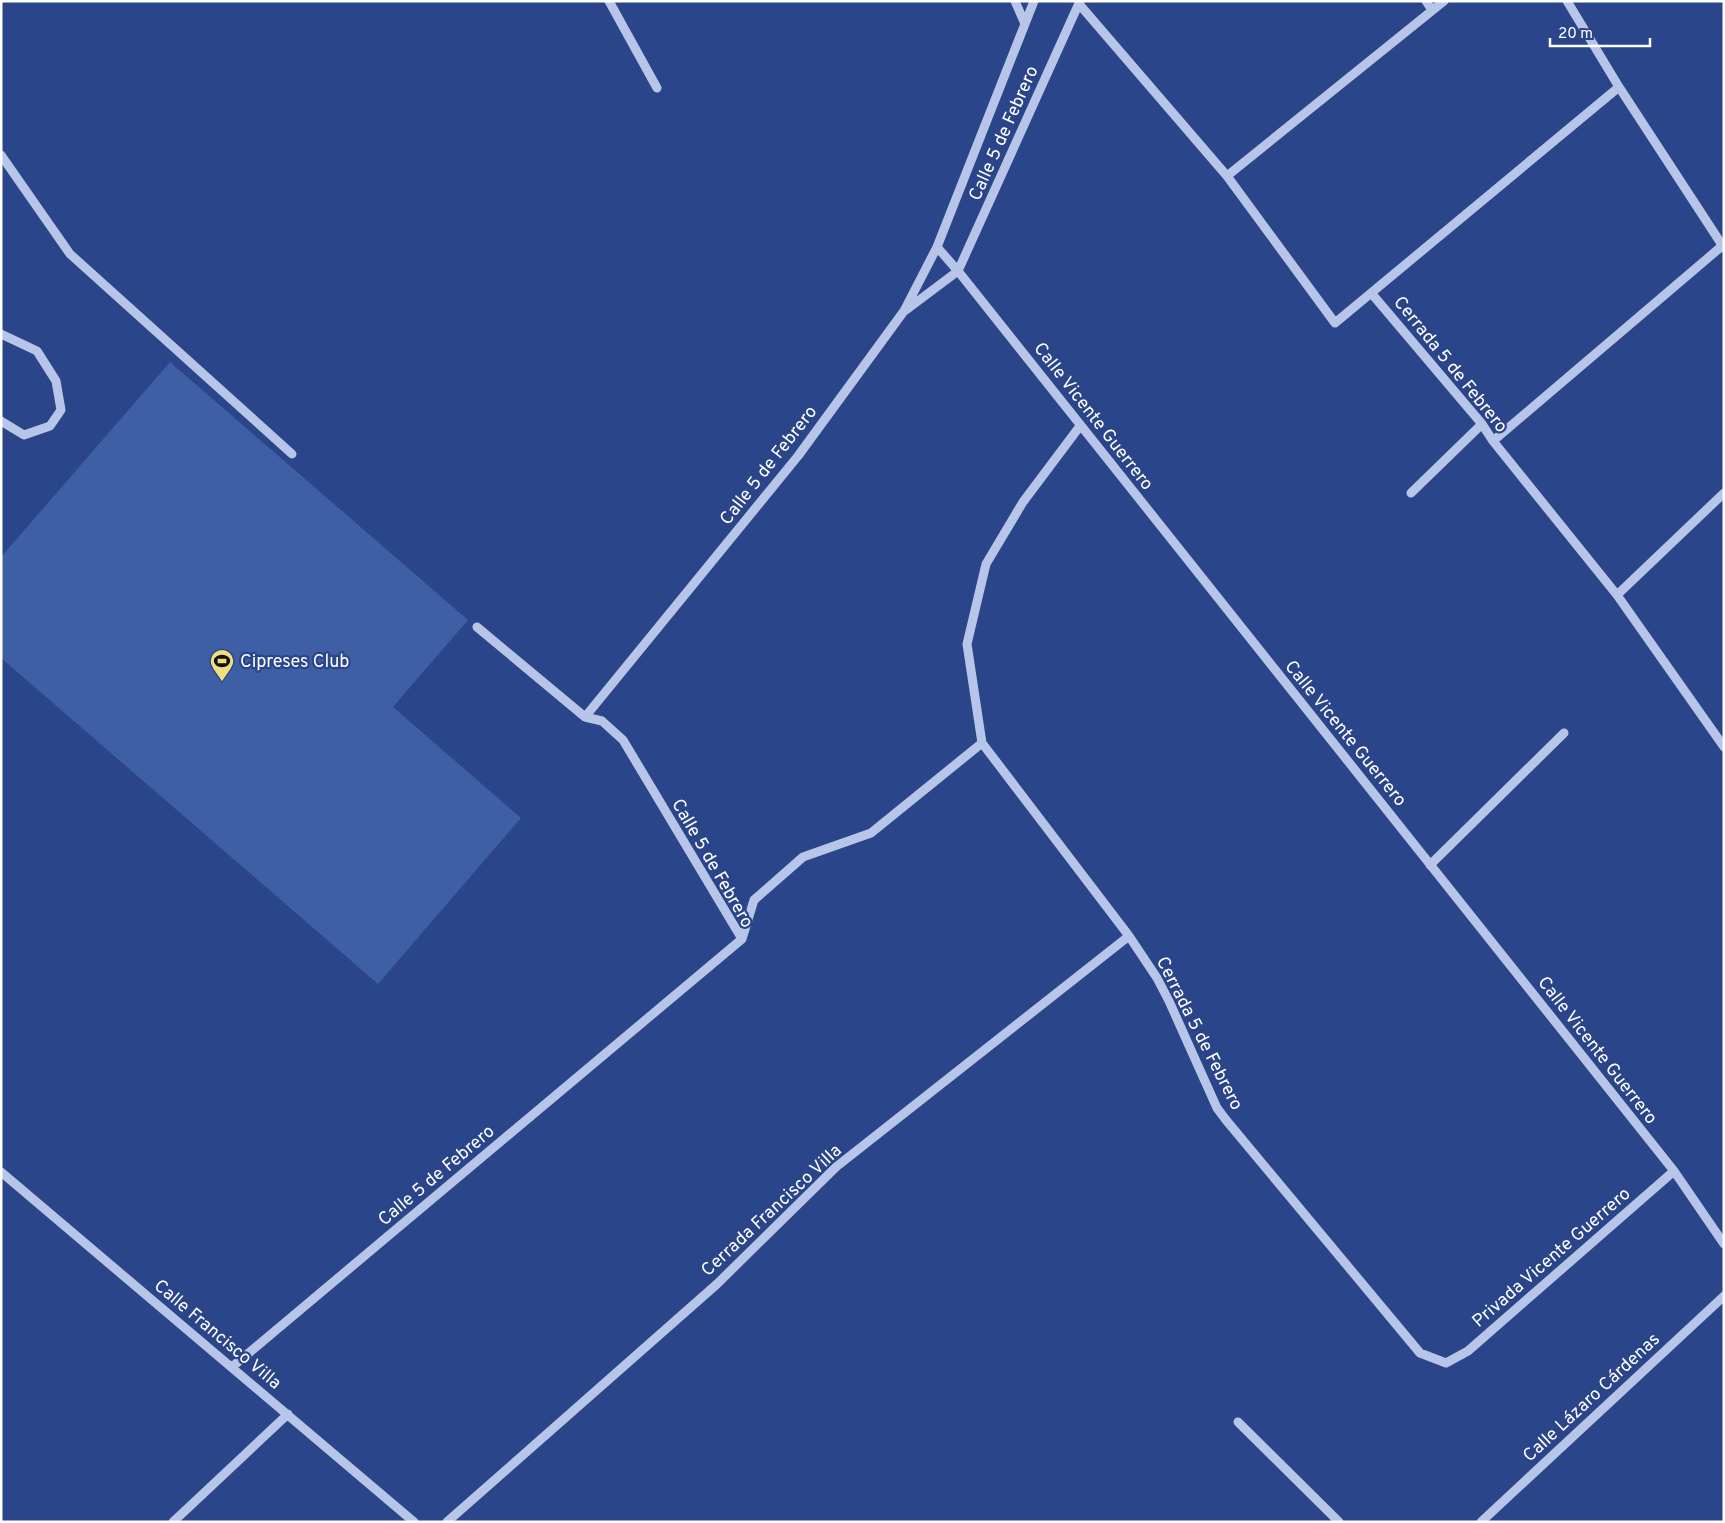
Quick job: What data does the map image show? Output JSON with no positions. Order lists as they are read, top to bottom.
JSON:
{
  "streets": {
    "street": [
      "Calle 5 de Febrero",
      "Cerrada 5 de Febrero",
      "Calle Vicente Guerrero",
      "Cerrada Francisco Villa",
      "Privada Vicente Guerrero",
      "Calle Francisco Villa",
      "Calle Lázaro Cárdenas"
    ]
  },
  "crossings": [
    ["Calle 5 de Febrero", "Cerrada 5 de Febrero"],
    ["Calle 5 de Febrero", "Calle Vicente Guerrero"],
    ["Calle 5 de Febrero", "Calle Francisco Villa"],
    ["Cerrada 5 de Febrero", "Cerrada Francisco Villa"],
    ["Cerrada 5 de Febrero", "Privada Vicente Guerrero"],
    ["Calle Vicente Guerrero", "Privada Vicente Guerrero"]
  ],
  "places": {
    "sports": ["Cipreses Club"]
  },
  "scale_bar": "20 m"
}
